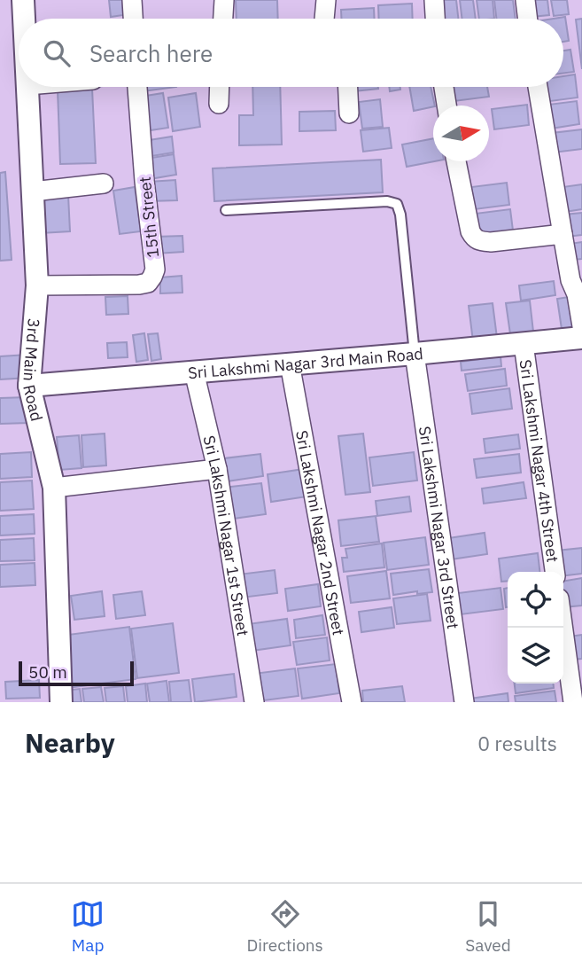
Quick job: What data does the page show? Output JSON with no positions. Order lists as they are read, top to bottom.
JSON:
{
  "streets": {
    "street": [
      "15th Street",
      "Sri Lakshmi Nagar 3rd Main Road",
      "3rd Main Road",
      "Sri Lakshmi Nagar 4th Street",
      "Sri Lakshmi Nagar 3rd Street",
      "Sri Lakshmi Nagar 2nd Street",
      "Sri Lakshmi Nagar 1st Street"
    ]
  },
  "crossings": [
    ["15th Street", "3rd Main Road"],
    ["Sri Lakshmi Nagar 3rd Main Road", "3rd Main Road"],
    ["Sri Lakshmi Nagar 3rd Main Road", "Sri Lakshmi Nagar 4th Street"],
    ["Sri Lakshmi Nagar 3rd Main Road", "Sri Lakshmi Nagar 3rd Street"],
    ["Sri Lakshmi Nagar 3rd Main Road", "Sri Lakshmi Nagar 2nd Street"],
    ["Sri Lakshmi Nagar 3rd Main Road", "Sri Lakshmi Nagar 1st Street"]
  ],
  "scale_bar": "50 m",
  "north": "right",
  "page": {
    "search": "Search here",
    "scale": "50 m",
    "heading": ["Nearby", "0 results"],
    "nav": ["Map", "Directions", "Saved"]
  }
}
